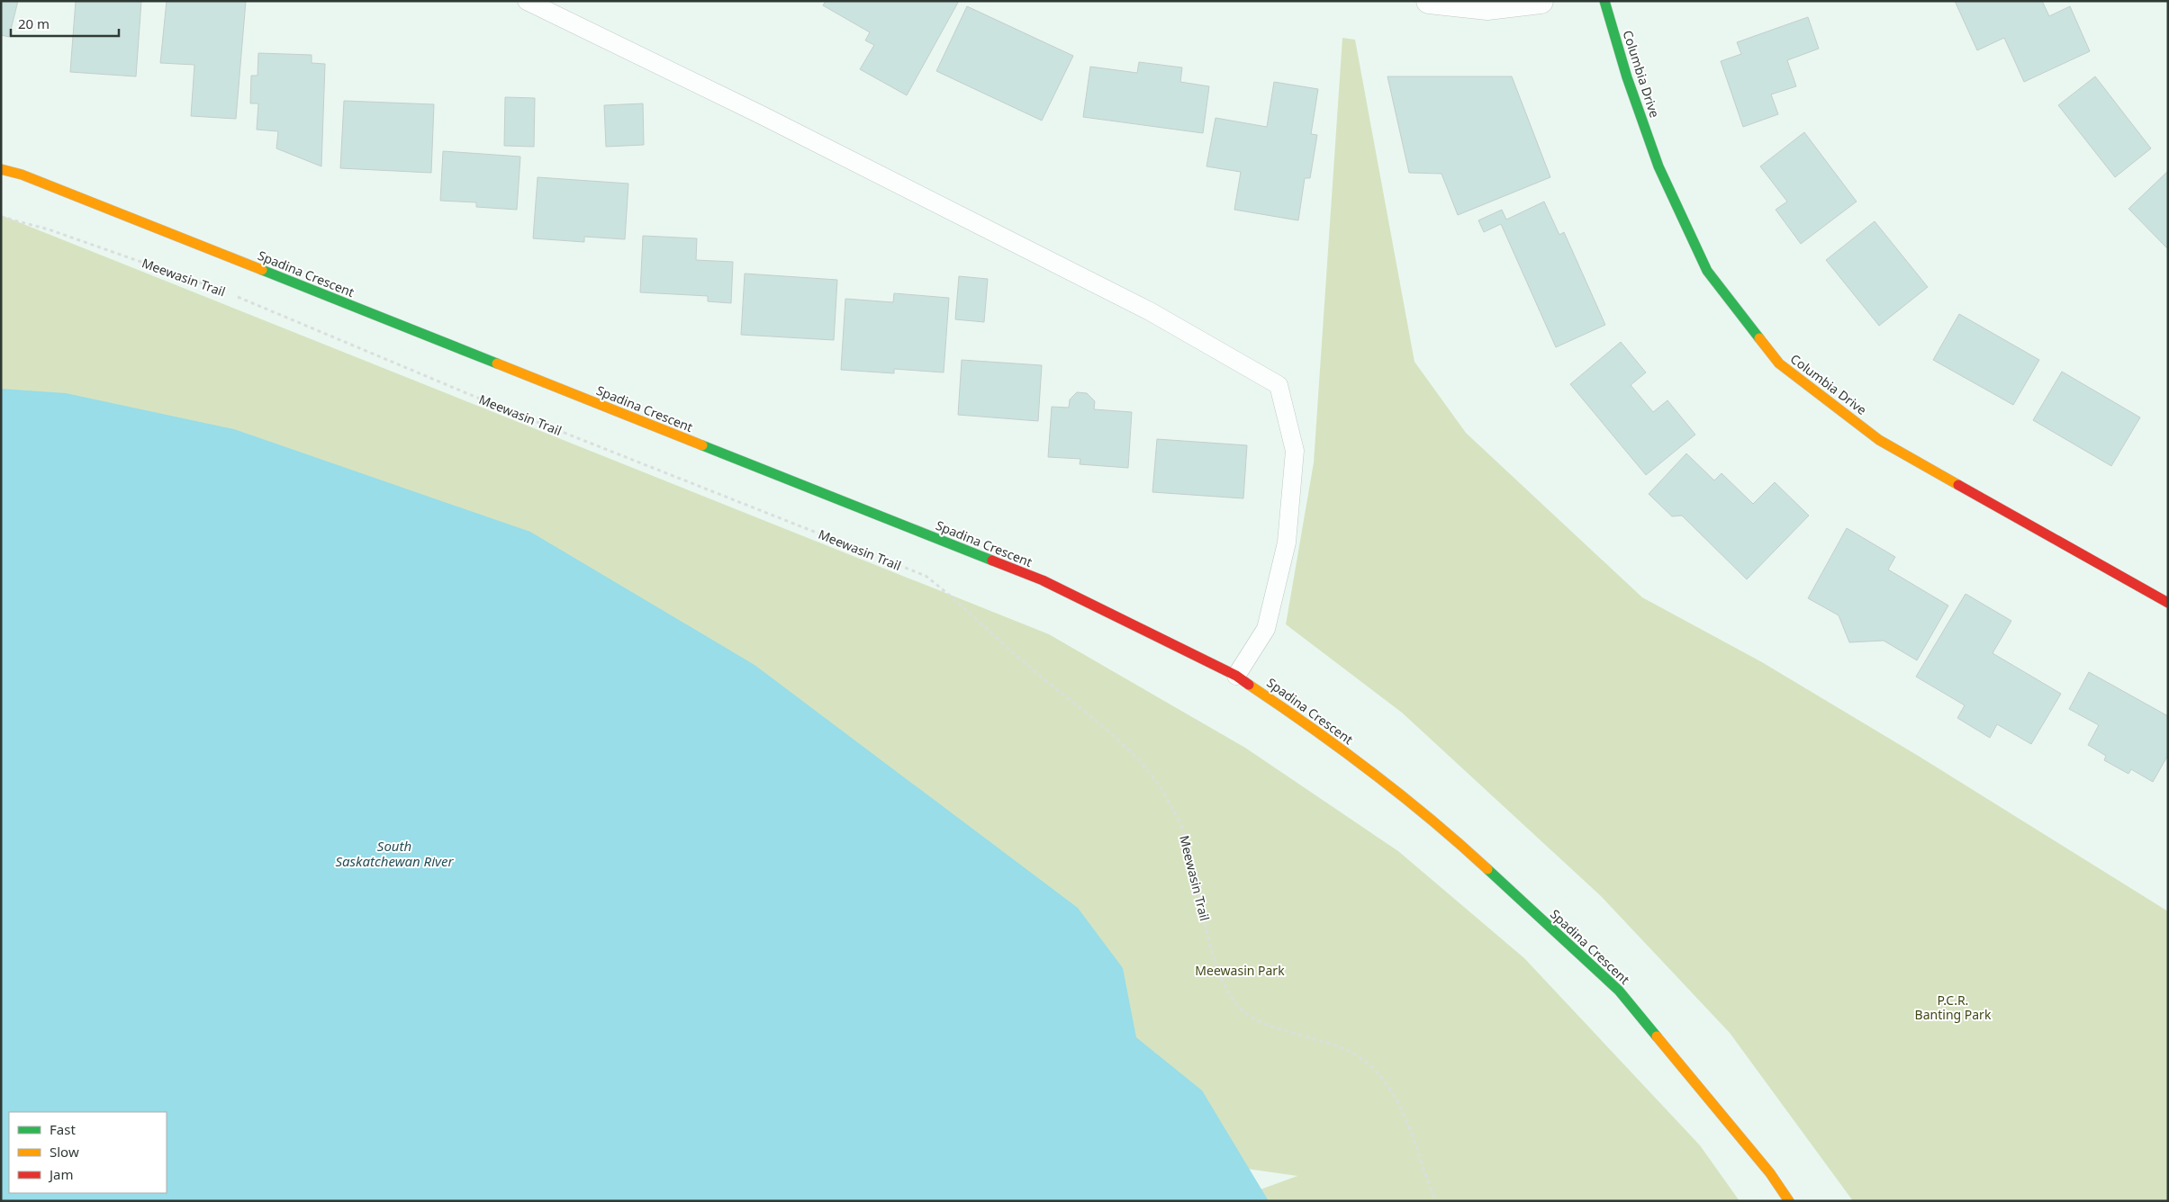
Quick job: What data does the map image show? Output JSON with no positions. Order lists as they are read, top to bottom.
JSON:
{
  "streets": {
    "street": ["Columbia Drive", "Spadina Crescent"],
    "path": ["Meewasin Trail"]
  },
  "water": ["South Saskatchewan River"],
  "parks": ["Meewasin Park", "P.C.R. Banting Park"],
  "legend": ["Fast", "Slow", "Jam"],
  "scale_bar": "20 m"
}
